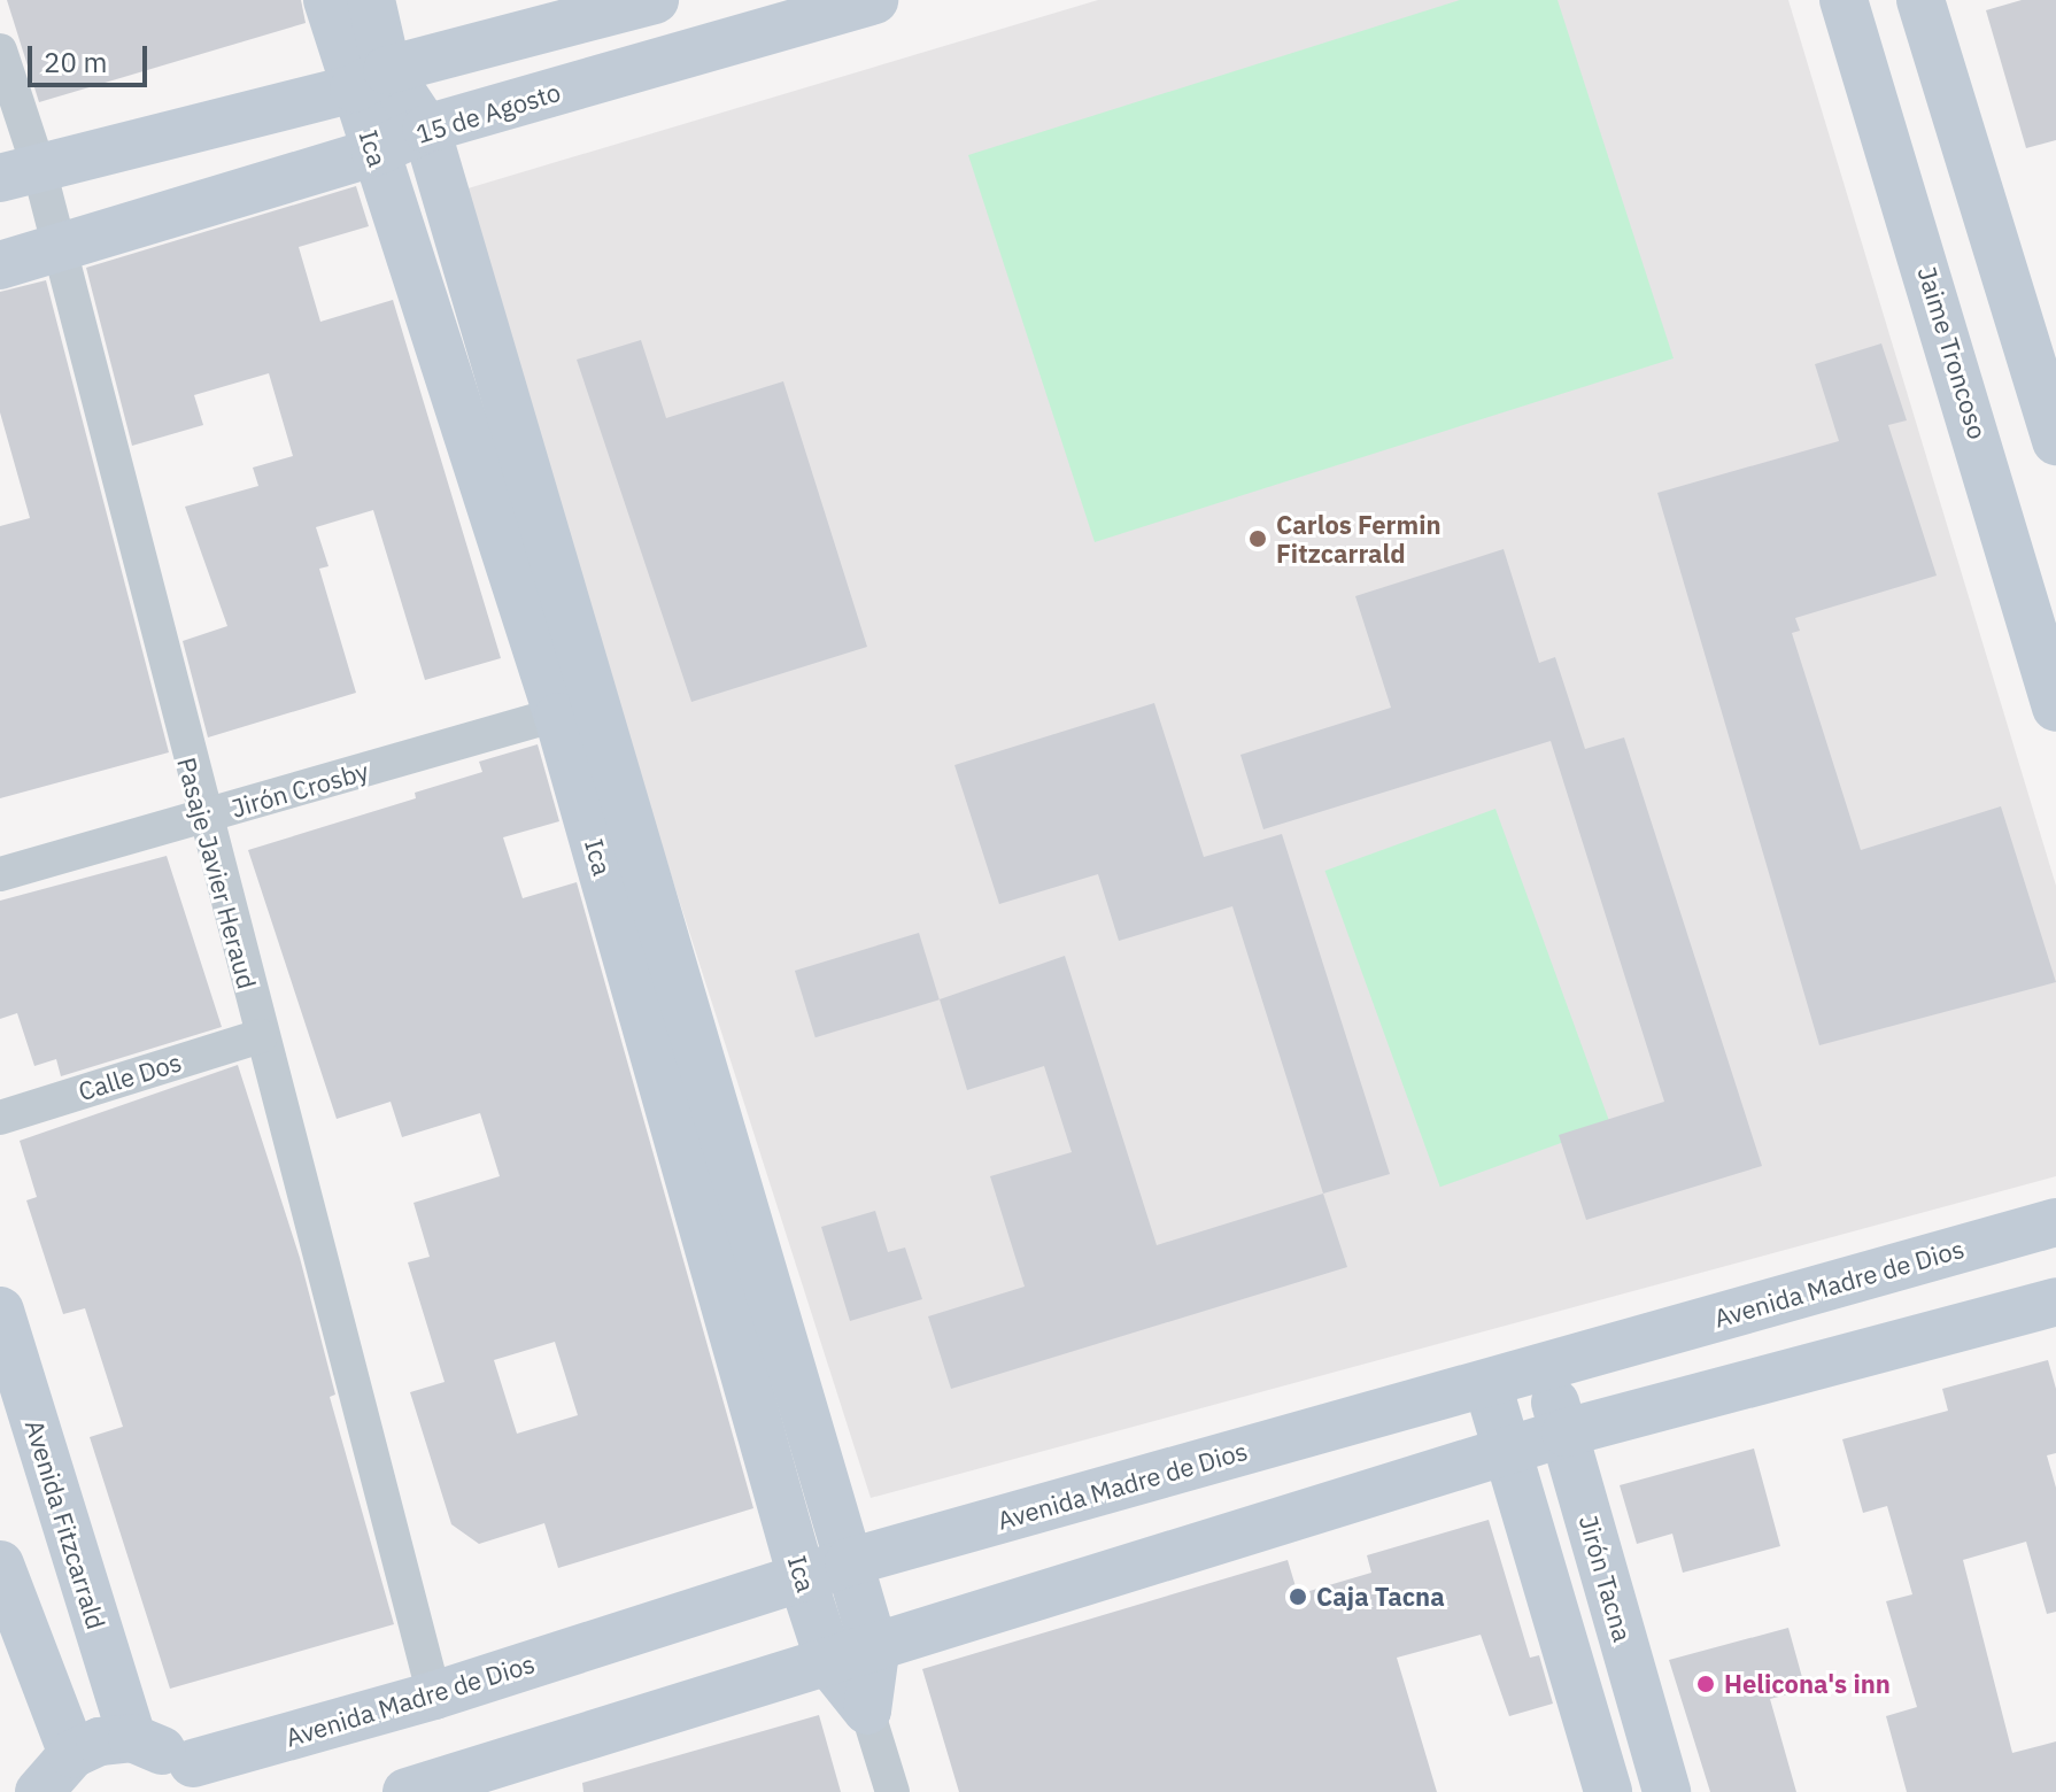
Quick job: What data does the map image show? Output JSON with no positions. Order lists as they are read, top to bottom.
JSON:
{
  "streets": {
    "street": [
      "15 de Agosto",
      "Ica",
      "Jaime Troncoso",
      "Jirón Crosby",
      "Pasaje Javier Heraud",
      "Calle Dos",
      "Avenida Madre de Dios",
      "Avenida Fitzcarrald",
      "Jirón Tacna"
    ]
  },
  "crossings": [
    ["15 de Agosto", "Ica"],
    ["15 de Agosto", "Pasaje Javier Heraud"],
    ["Ica", "Jirón Crosby"],
    ["Ica", "Avenida Madre de Dios"],
    ["Jirón Crosby", "Pasaje Javier Heraud"],
    ["Pasaje Javier Heraud", "Calle Dos"],
    ["Pasaje Javier Heraud", "Avenida Madre de Dios"],
    ["Avenida Madre de Dios", "Jirón Tacna"]
  ],
  "places": ["Carlos Fermin Fitzcarrald", "Caja Tacna", "Helicona's inn"],
  "scale_bar": "20 m"
}
